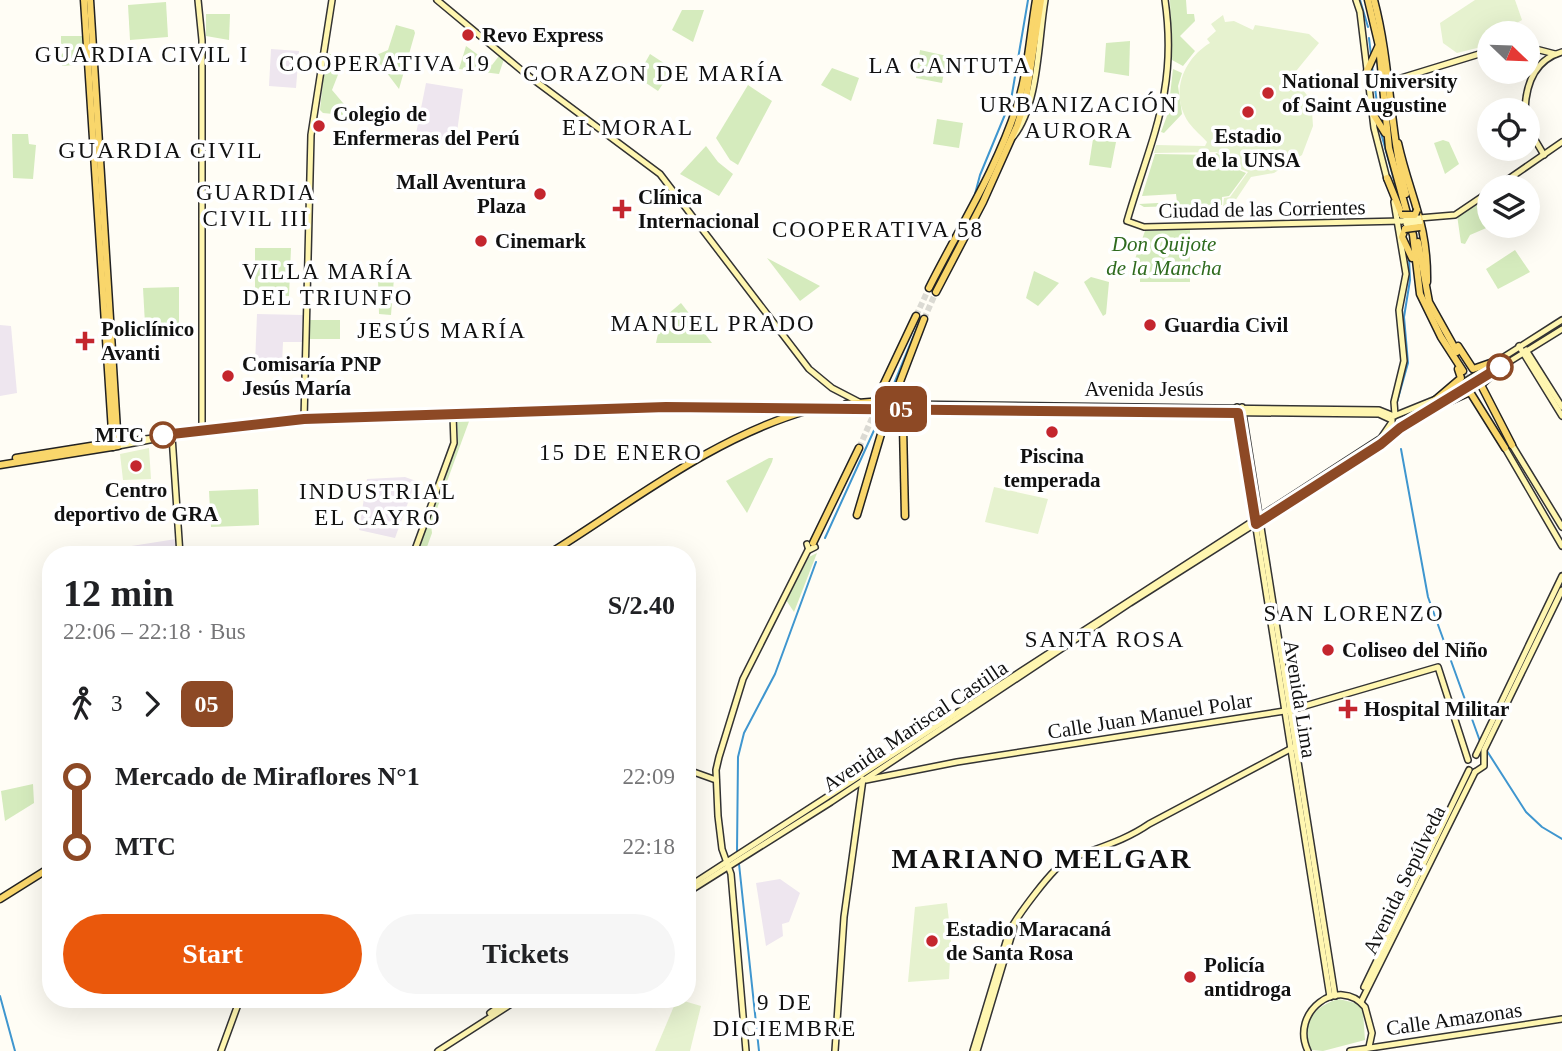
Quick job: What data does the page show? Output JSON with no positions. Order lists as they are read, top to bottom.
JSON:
{
  "streets": {
    "street": [
      "Ciudad de las Corrientes",
      "Avenida Jesús",
      "Avenida Lima",
      "Calle Juan Manuel Polar",
      "Avenida Mariscal Castilla",
      "Avenida Sepúlveda",
      "Calle Amazonas"
    ]
  },
  "crossings": [
    ["Avenida Jesús", "Avenida Lima"],
    ["Avenida Jesús", "Avenida Mariscal Castilla"],
    ["Avenida Lima", "Calle Juan Manuel Polar"],
    ["Avenida Lima", "Avenida Mariscal Castilla"],
    ["Calle Juan Manuel Polar", "Avenida Mariscal Castilla"]
  ],
  "districts": [
    "GUARDIA CIVIL I",
    "COOPERATIVA 19",
    "LA CANTUTA",
    "CORAZON DE MARÍA",
    "URBANIZACIÓN AURORA",
    "EL MORAL",
    "GUARDIA CIVIL",
    "GUARDIA CIVIL III",
    "COOPERATIVA 58",
    "VILLA MARÍA DEL TRIUNFO",
    "MANUEL PRADO",
    "JESÚS MARÍA",
    "15 DE ENERO",
    "INDUSTRIAL EL CAYRO",
    "SAN LORENZO",
    "SANTA ROSA",
    "MARIANO MELGAR",
    "9 DE DICIEMBRE"
  ],
  "parks": ["Don Quijote de la Mancha"],
  "places": {
    "other": [
      "Revo Express",
      "National University of Saint Augustine",
      "Estadio de la UNSA",
      "Colegio de Enfermeras del Perú",
      "Mall Aventura Plaza",
      "Cinemark",
      "Guardia Civil",
      "Comisaría PNP Jesús María",
      "Piscina temperada",
      "MTC",
      "Centro deportivo de GRA",
      "Coliseo del Niño",
      "Estadio Maracaná de Santa Rosa",
      "Policía antidroga"
    ],
    "health": ["Clínica Internacional", "Policlínico Avanti", "Hospital Militar"]
  },
  "lines": ["bus line 05"],
  "north": "bottom right",
  "page": {
    "on_map": "05",
    "heading": ["12 min", "22:06 – 22:18 · Bus", "S/2.40"],
    "legs": ["3", "05"],
    "list": [
      {
        "name": "Mercado de Miraflores N°1",
        "value": "22:09"
      },
      {
        "name": "MTC",
        "value": "22:18"
      }
    ],
    "buttons": ["Start", "Tickets"]
  }
}
